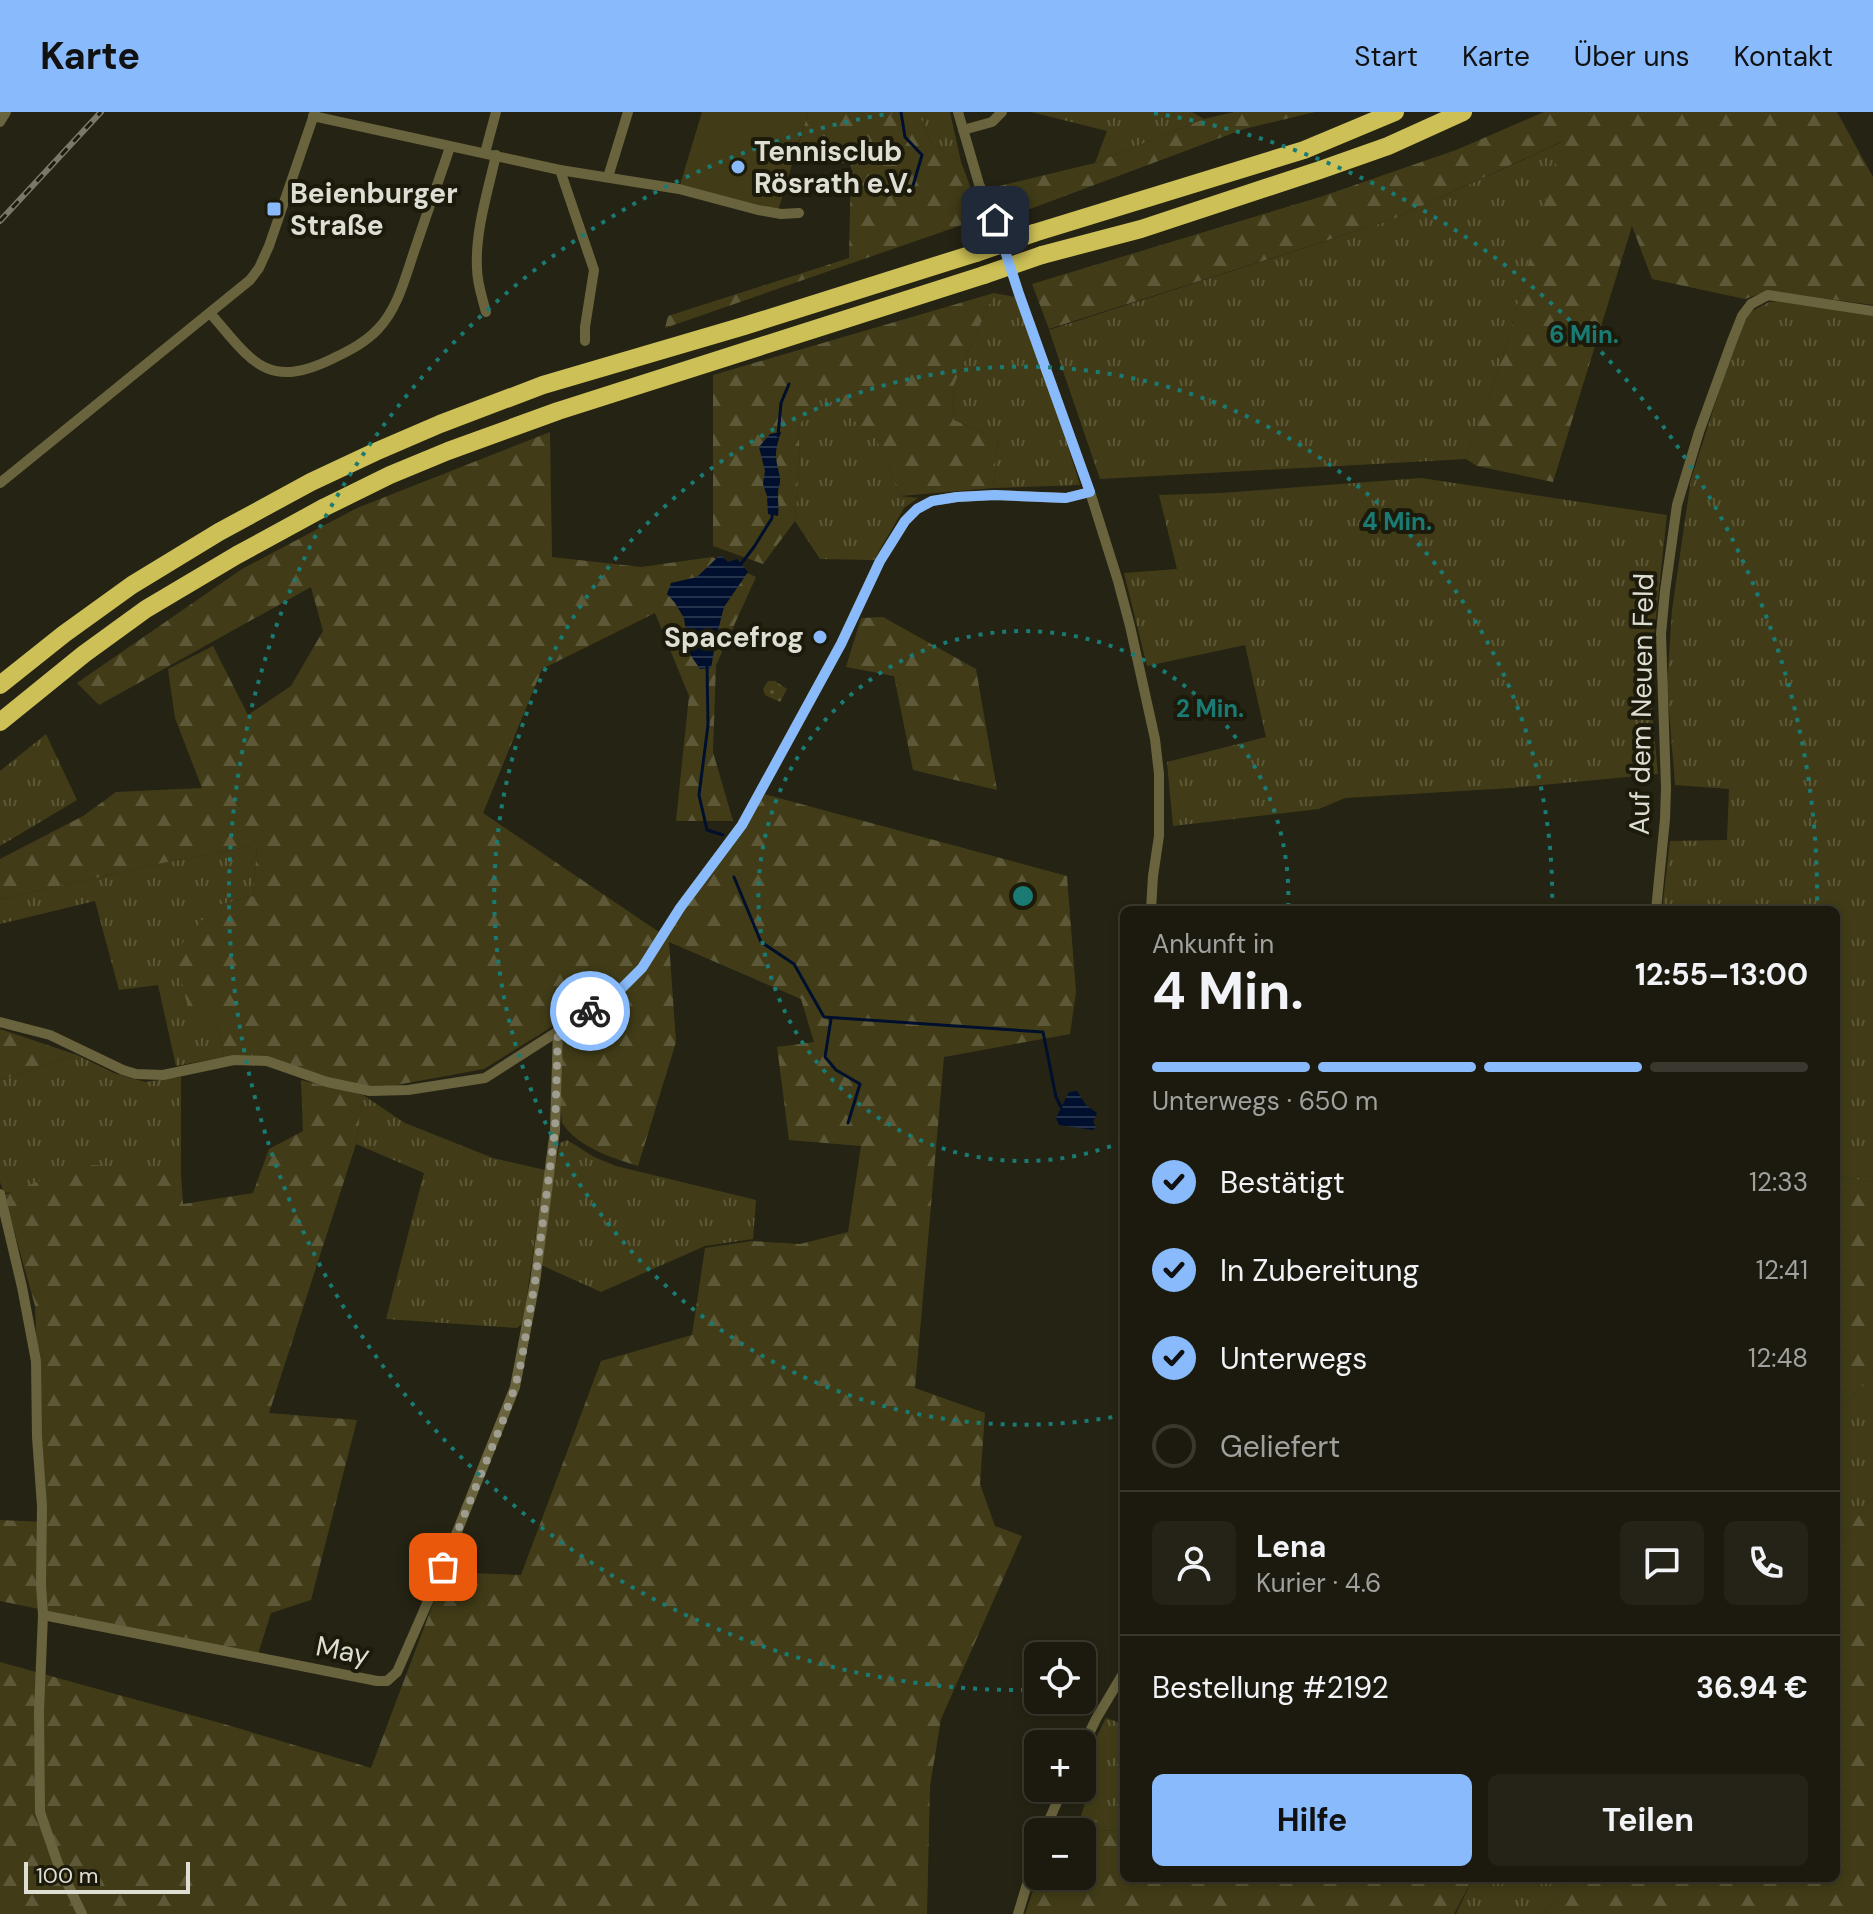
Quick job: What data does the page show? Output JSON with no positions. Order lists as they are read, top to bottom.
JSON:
{
  "streets": {
    "street": ["Auf dem Neuen Feld", "May"]
  },
  "places": {
    "other": ["Tennisclub Rösrath e.V.", "Spacefrog"],
    "transit": ["Beienburger Straße"]
  },
  "scale_bar": "100 m",
  "page": {
    "header": "Karte",
    "nav": [
      "Start",
      "Karte",
      "Über uns",
      "Kontakt"
    ],
    "heading": ["4 Min.", "Ankunft in", "12:55–13:00"],
    "panel": [
      "Lena",
      "Kurier · 4.6",
      "Bestellung #2192",
      "36.94 €"
    ],
    "bar": "Unterwegs · 650 m",
    "list": [
      ["Bestätigt", "12:33"],
      ["In Zubereitung", "12:41"],
      ["Unterwegs", "12:48"],
      "Geliefert"
    ],
    "map_buttons": ["+", "−"],
    "buttons": ["Hilfe", "Teilen"],
    "scale": "100 m"
  },
  "rings": ["6 Min.", "4 Min.", "2 Min."]
}
